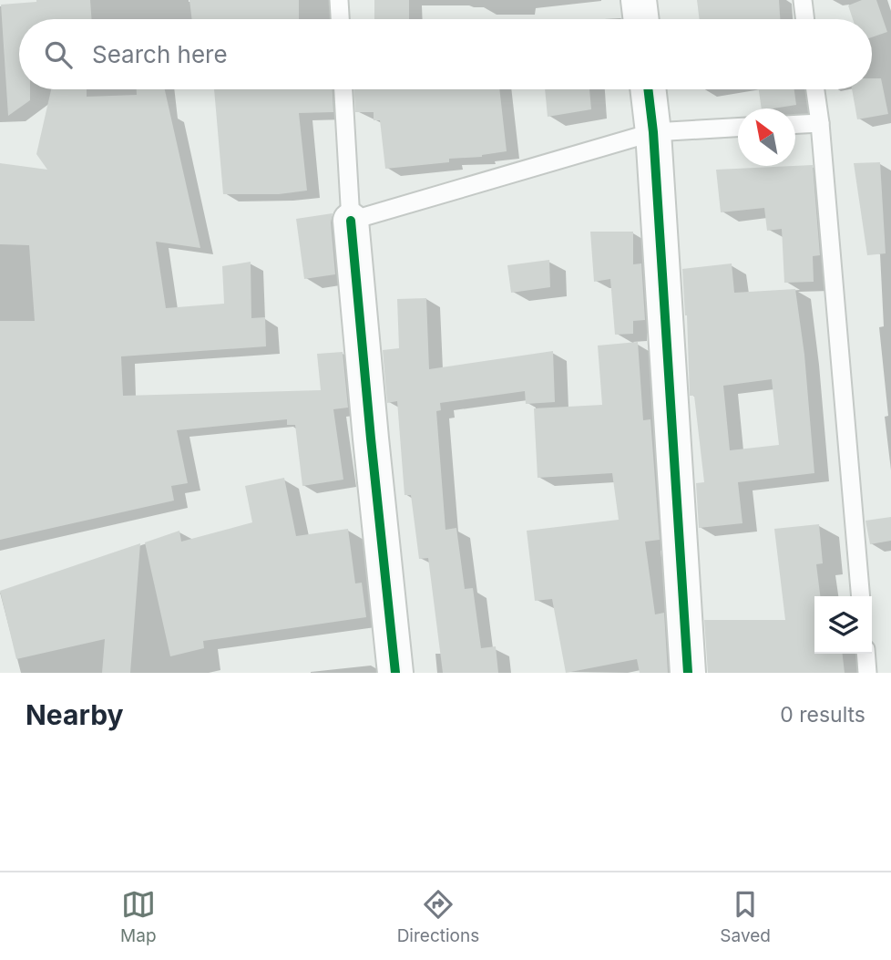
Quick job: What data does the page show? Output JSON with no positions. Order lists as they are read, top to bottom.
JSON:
{
  "north": "top left",
  "page": {
    "search": "Search here",
    "heading": ["Nearby", "0 results"],
    "nav": ["Map", "Directions", "Saved"]
  }
}
